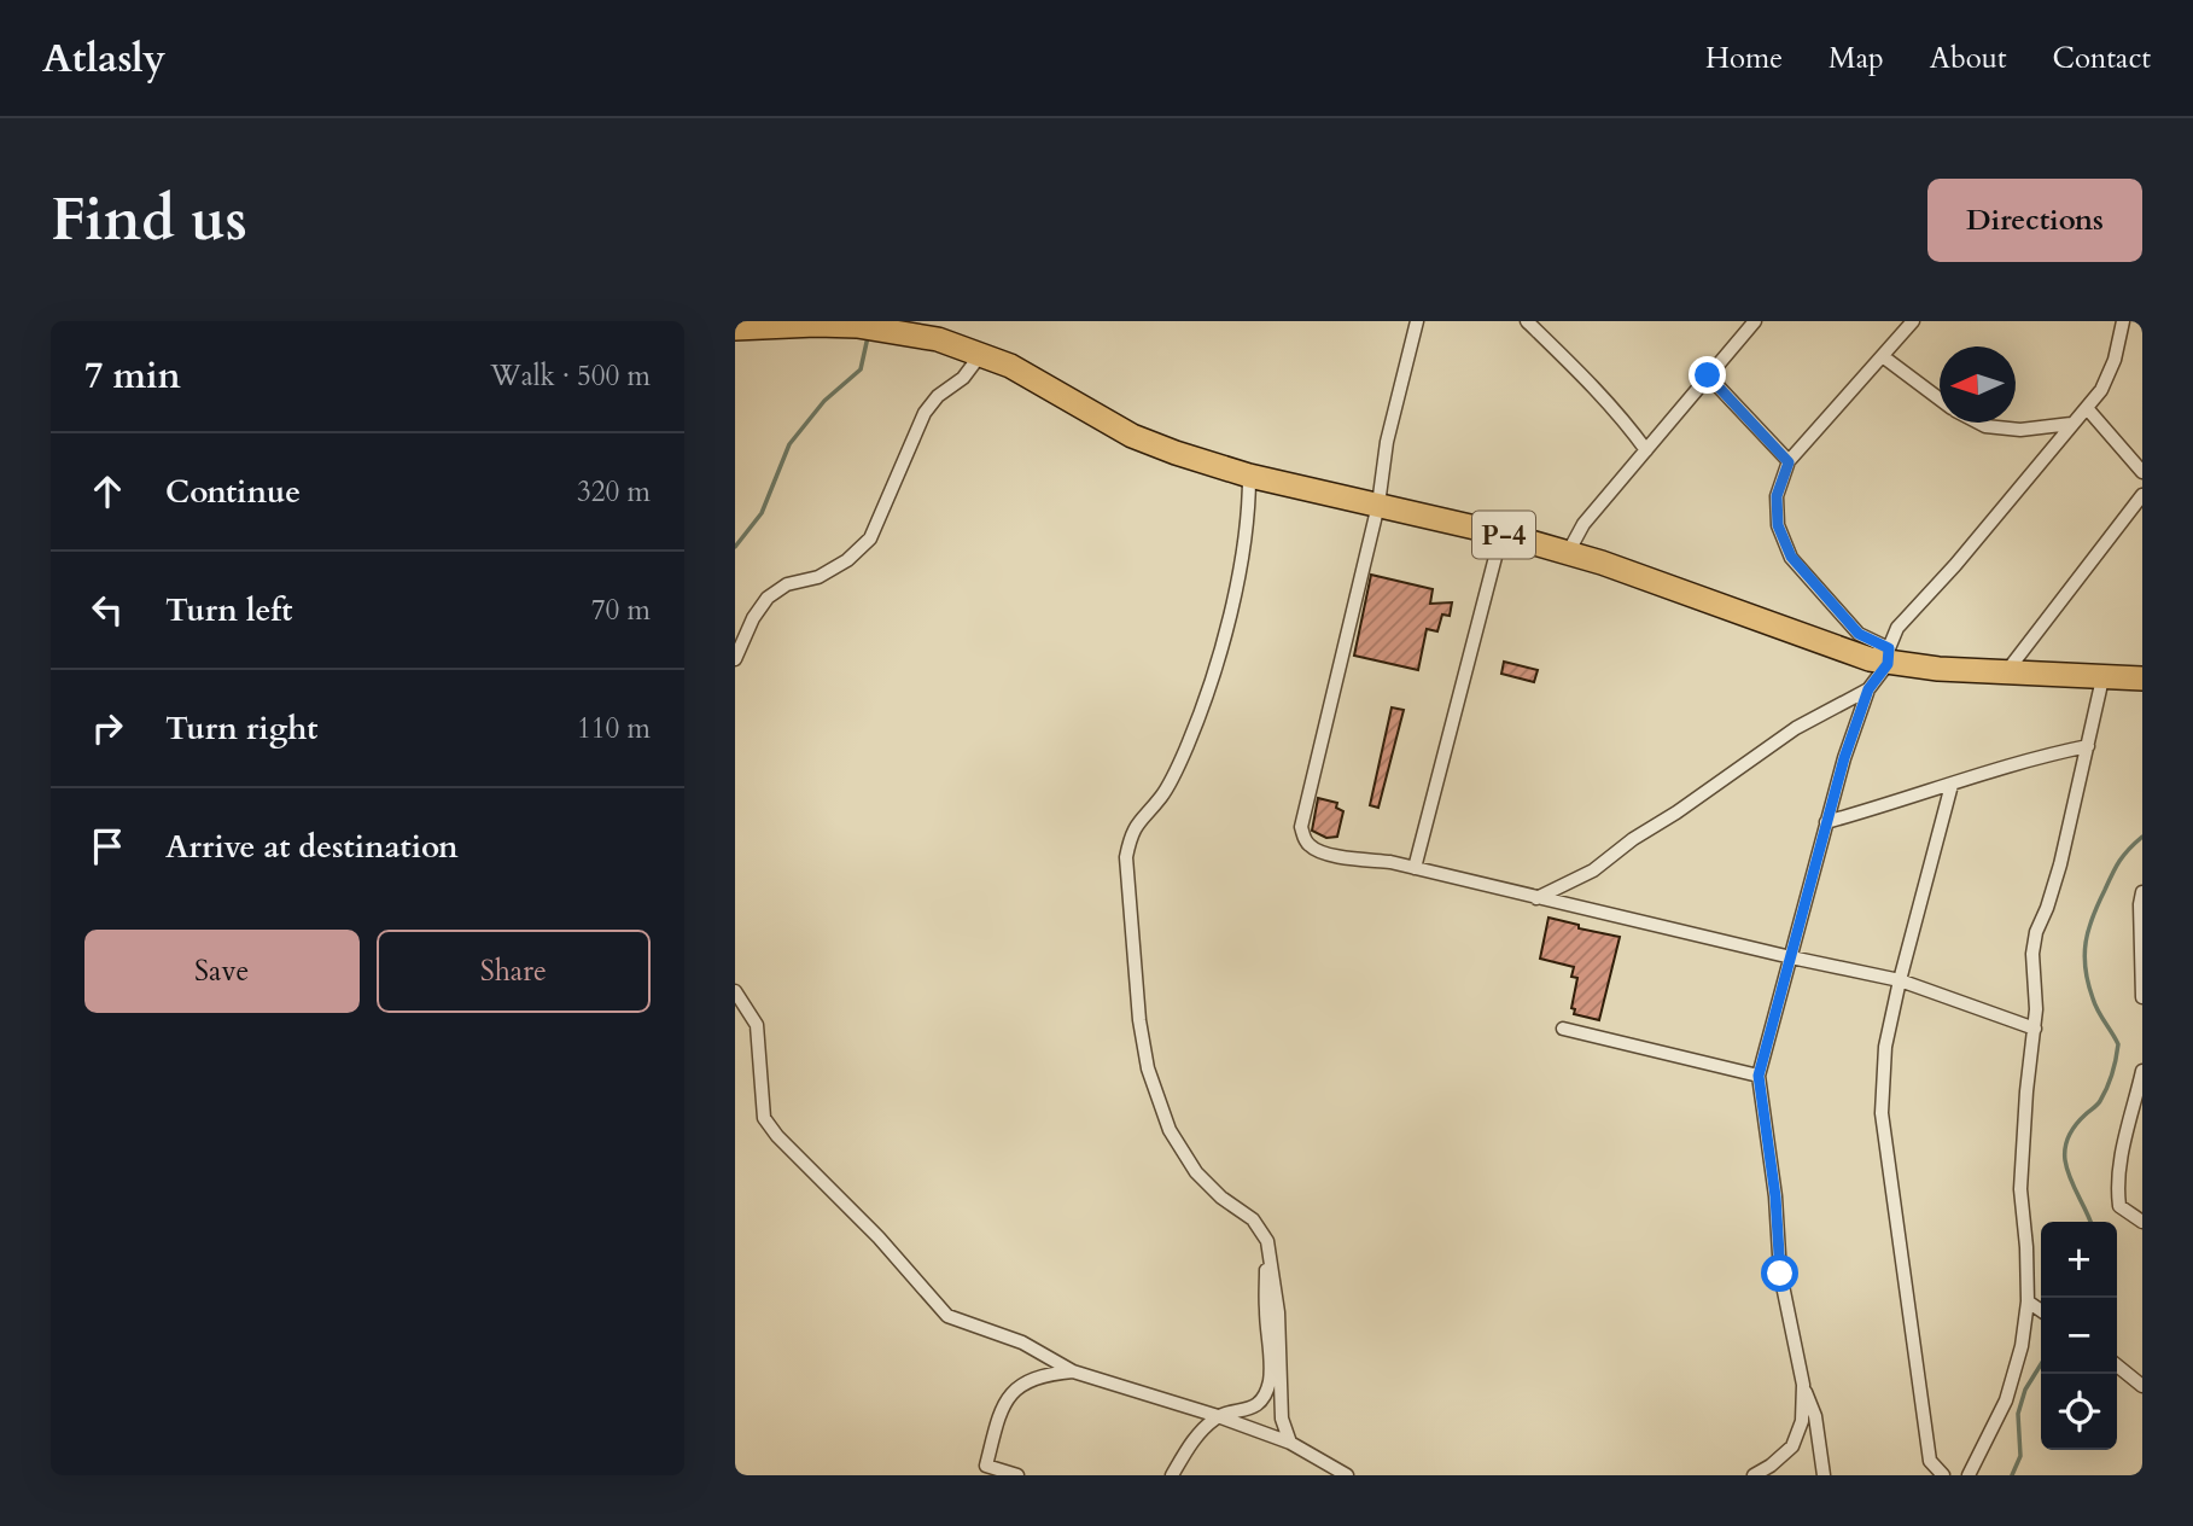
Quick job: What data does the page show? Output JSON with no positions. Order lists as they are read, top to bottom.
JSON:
{
  "streets": {
    "highway": ["P-4"]
  },
  "north": "left",
  "page": {
    "header": "Atlasly",
    "nav": [
      "Home",
      "Map",
      "About",
      "Contact"
    ],
    "buttons": [
      "Directions",
      ["Save", "Share"]
    ],
    "title": "Find us",
    "heading": ["7 min", "Walk · 500 m"],
    "list": [
      ["Continue", "320 m"],
      ["Turn left", "70 m"],
      ["Turn right", "110 m"],
      "Arrive at destination"
    ],
    "map_buttons": ["+", "−"]
  }
}
